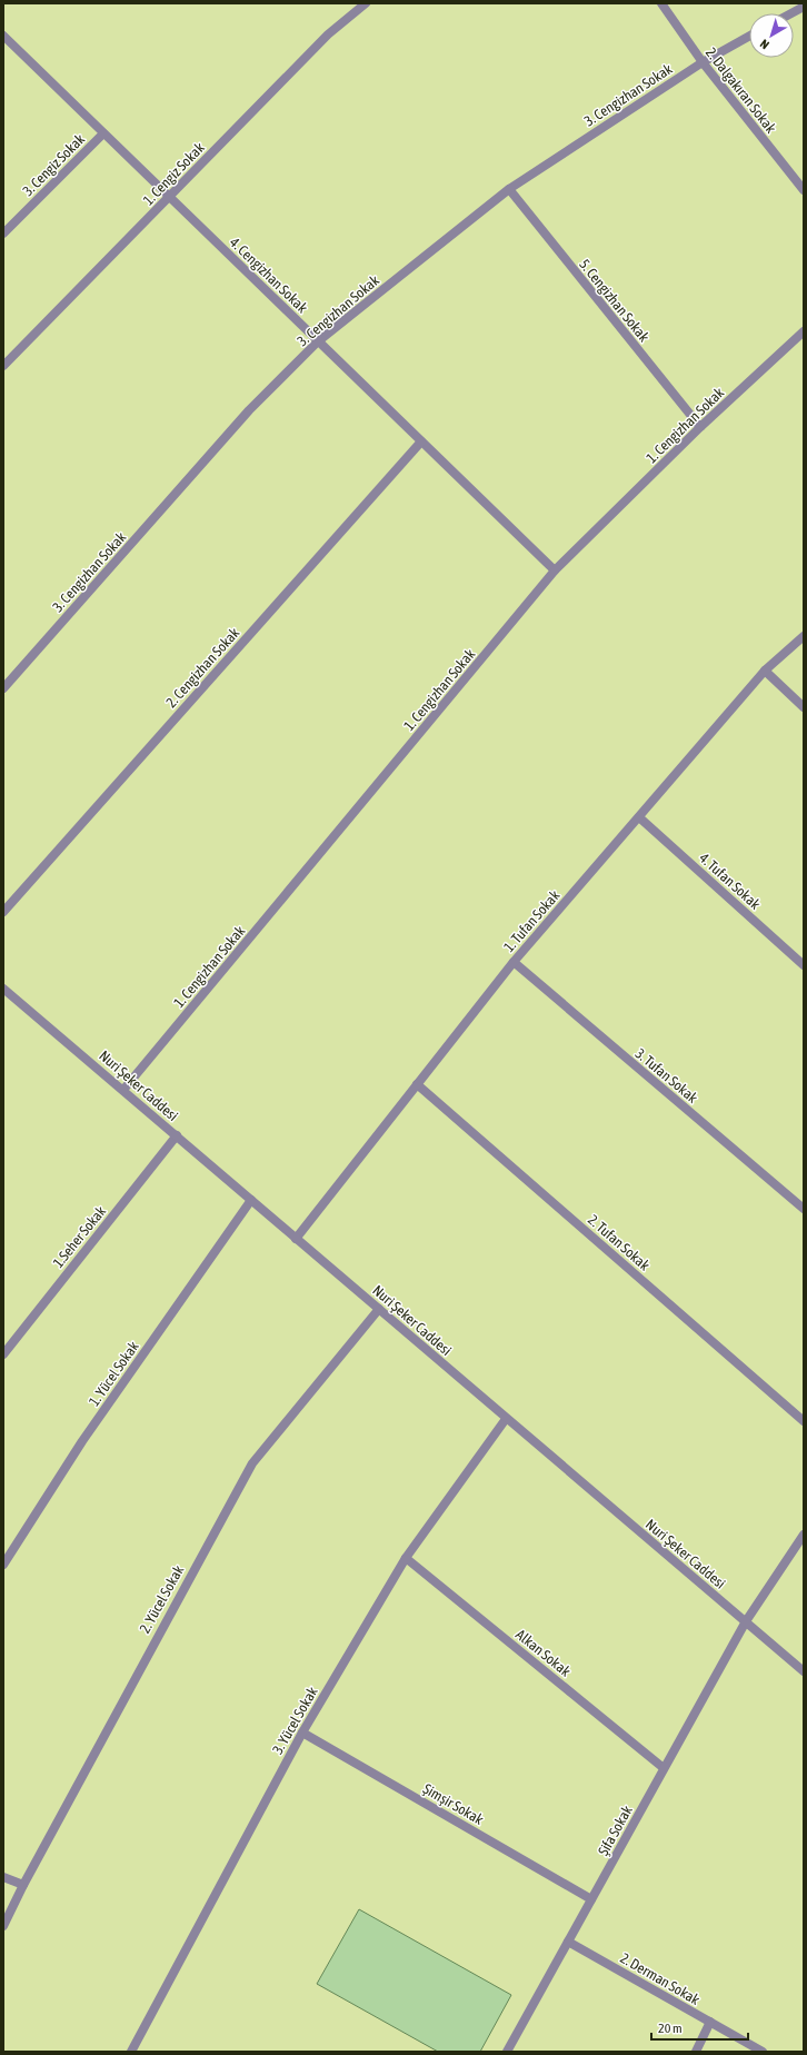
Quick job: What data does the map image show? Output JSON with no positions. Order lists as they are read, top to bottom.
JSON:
{
  "streets": {
    "street": [
      "2. Dalgakıran Sokak",
      "3. Cengizhan Sokak",
      "3. Cengiz Sokak",
      "1. Cengiz Sokak",
      "4. Cengizhan Sokak",
      "5. Cengizhan Sokak",
      "1. Cengizhan Sokak",
      "2. Cengizhan Sokak",
      "4. Tufan Sokak",
      "1. Tufan Sokak",
      "3. Tufan Sokak",
      "Nuri Şeker Caddesi",
      "1.Seher Sokak",
      "2. Tufan Sokak",
      "1. Yücel Sokak",
      "2. Yücel Sokak",
      "Alkan Sokak",
      "3. Yücel Sokak",
      "Şimşir Sokak",
      "Şifa Sokak",
      "2. Derman Sokak"
    ]
  },
  "crossings": [
    ["2. Dalgakıran Sokak", "3. Cengizhan Sokak"],
    ["3. Cengizhan Sokak", "4. Cengizhan Sokak"],
    ["3. Cengizhan Sokak", "5. Cengizhan Sokak"],
    ["3. Cengiz Sokak", "4. Cengizhan Sokak"],
    ["1. Cengiz Sokak", "4. Cengizhan Sokak"],
    ["4. Cengizhan Sokak", "1. Cengizhan Sokak"],
    ["4. Cengizhan Sokak", "2. Cengizhan Sokak"],
    ["5. Cengizhan Sokak", "1. Cengizhan Sokak"],
    ["1. Cengizhan Sokak", "Nuri Şeker Caddesi"],
    ["4. Tufan Sokak", "1. Tufan Sokak"],
    ["1. Tufan Sokak", "3. Tufan Sokak"],
    ["1. Tufan Sokak", "Nuri Şeker Caddesi"],
    ["1. Tufan Sokak", "2. Tufan Sokak"],
    ["Nuri Şeker Caddesi", "1.Seher Sokak"],
    ["Nuri Şeker Caddesi", "1. Yücel Sokak"],
    ["Nuri Şeker Caddesi", "2. Yücel Sokak"],
    ["Nuri Şeker Caddesi", "3. Yücel Sokak"],
    ["Nuri Şeker Caddesi", "Şifa Sokak"],
    ["Alkan Sokak", "3. Yücel Sokak"],
    ["Alkan Sokak", "Şifa Sokak"],
    ["3. Yücel Sokak", "Şimşir Sokak"],
    ["Şimşir Sokak", "Şifa Sokak"],
    ["Şifa Sokak", "2. Derman Sokak"]
  ],
  "scale_bar": "20 m",
  "north": "bottom left"
}
